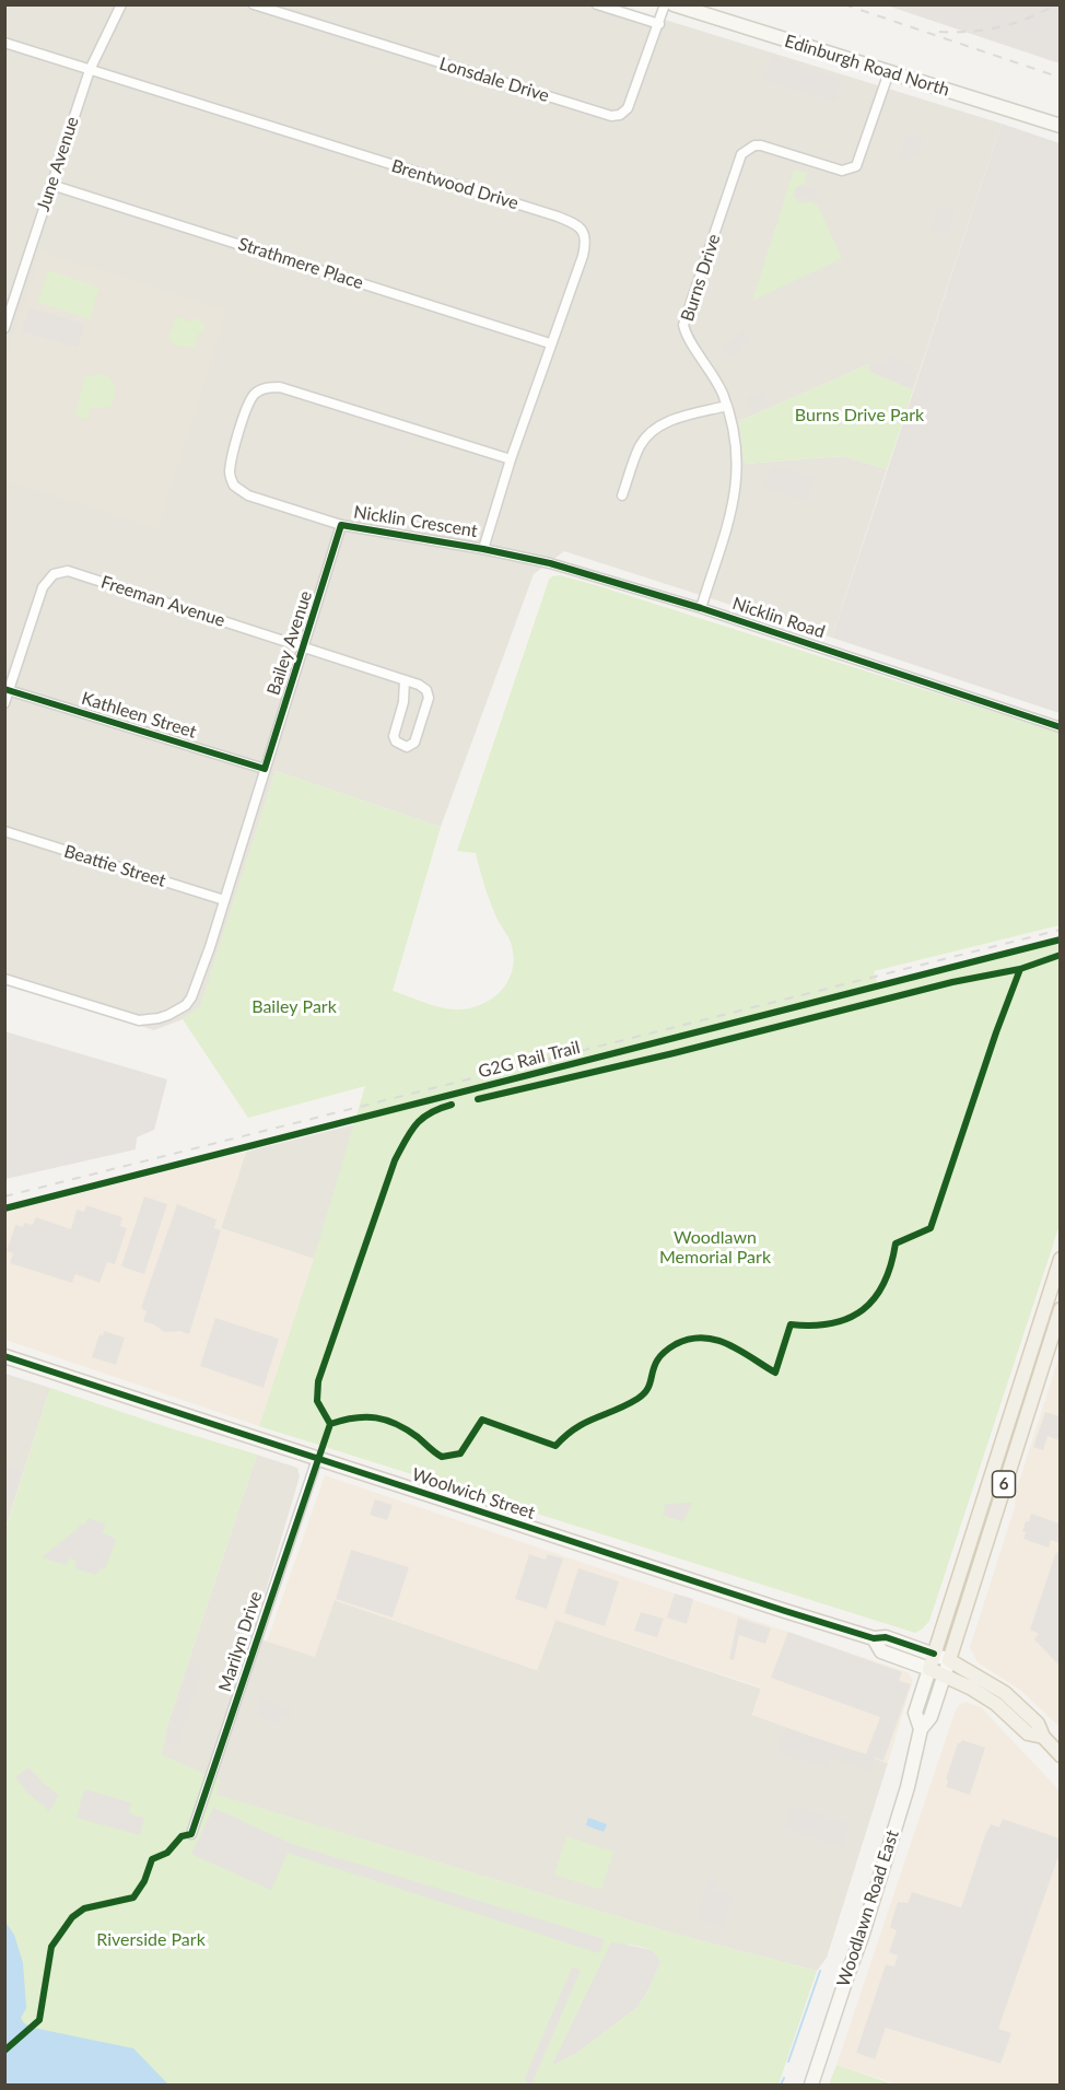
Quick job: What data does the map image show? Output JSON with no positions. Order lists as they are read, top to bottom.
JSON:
{
  "streets": {
    "main road": [
      "Edinburgh Road North",
      "6",
      "Woolwich Street",
      "Woodlawn Road East"
    ],
    "street": [
      "Lonsdale Drive",
      "June Avenue",
      "Brentwood Drive",
      "Strathmere Place",
      "Burns Drive",
      "Nicklin Crescent",
      "Freeman Avenue",
      "Nicklin Road",
      "Bailey Avenue",
      "Kathleen Street",
      "Beattie Street",
      "Marilyn Drive"
    ],
    "cycle path": ["G2G Rail Trail"]
  },
  "crossings": [
    ["Edinburgh Road North", "Burns Drive"],
    ["June Avenue", "Brentwood Drive"],
    ["June Avenue", "Strathmere Place"],
    ["Brentwood Drive", "Strathmere Place"],
    ["Brentwood Drive", "Nicklin Crescent"],
    ["Brentwood Drive", "Nicklin Road"],
    ["Burns Drive", "Nicklin Road"],
    ["Nicklin Crescent", "Nicklin Road"],
    ["Nicklin Crescent", "Bailey Avenue"],
    ["Freeman Avenue", "Bailey Avenue"],
    ["Freeman Avenue", "Kathleen Street"],
    ["Bailey Avenue", "Kathleen Street"],
    ["Bailey Avenue", "Beattie Street"],
    ["6", "Woolwich Street"],
    ["6", "Woodlawn Road East"],
    ["Woolwich Street", "Marilyn Drive"],
    ["Woolwich Street", "Woodlawn Road East"]
  ],
  "parks": [
    "Burns Drive Park",
    "Bailey Park",
    "Woodlawn Memorial Park",
    "Riverside Park"
  ]
}
